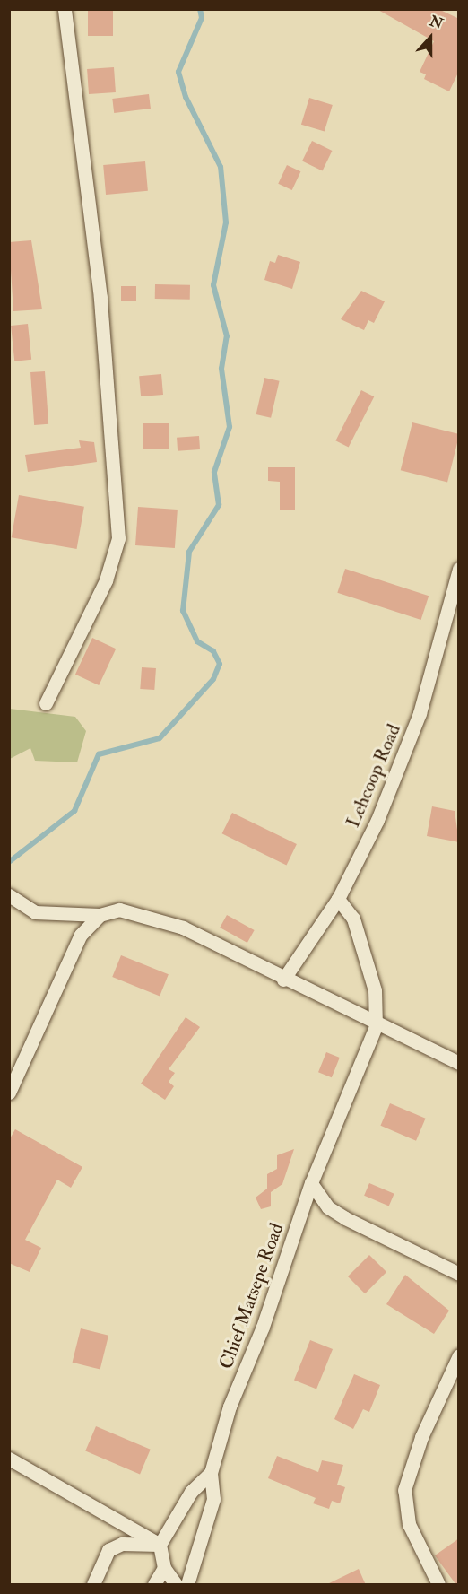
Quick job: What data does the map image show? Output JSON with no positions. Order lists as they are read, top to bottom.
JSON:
{
  "streets": {
    "street": ["Lehcoop Road", "Chief Matsepe Road"]
  },
  "north": "top"
}
